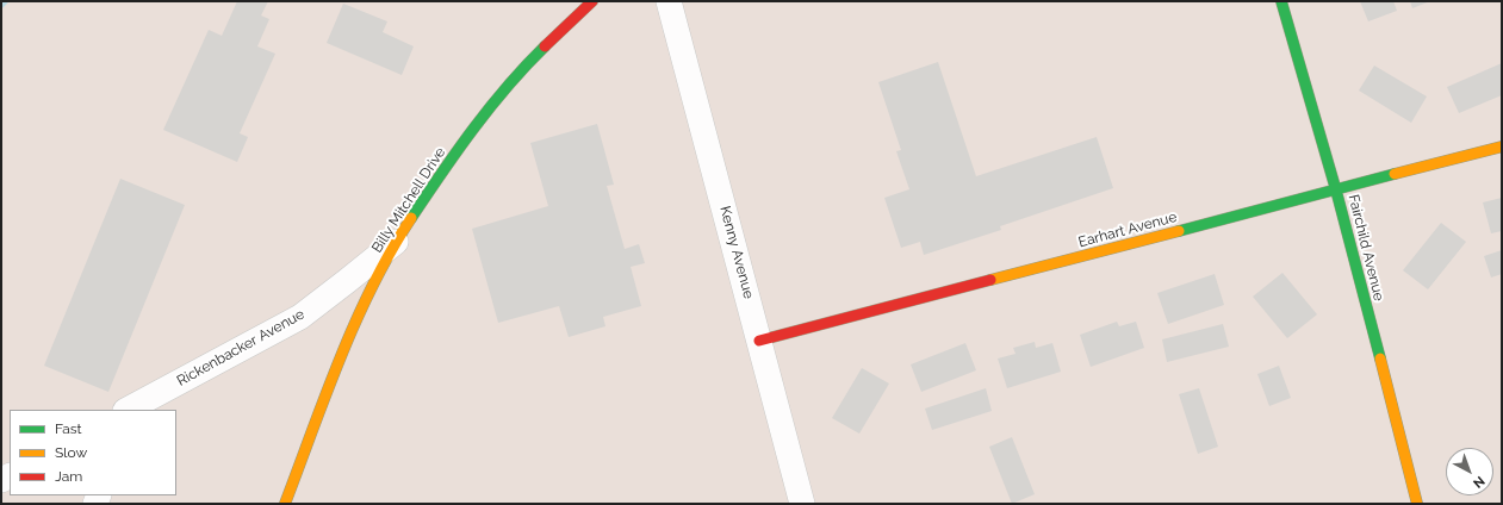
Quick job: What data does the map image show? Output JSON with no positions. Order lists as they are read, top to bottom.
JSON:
{
  "streets": {
    "street": [
      "Billy Mitchell Drive",
      "Earhart Avenue",
      "Fairchild Avenue",
      "Kenny Avenue",
      "Rickenbacker Avenue"
    ]
  },
  "crossings": [
    ["Billy Mitchell Drive", "Rickenbacker Avenue"],
    ["Earhart Avenue", "Fairchild Avenue"],
    ["Earhart Avenue", "Kenny Avenue"]
  ],
  "legend": ["Fast", "Slow", "Jam"],
  "north": "bottom right"
}
